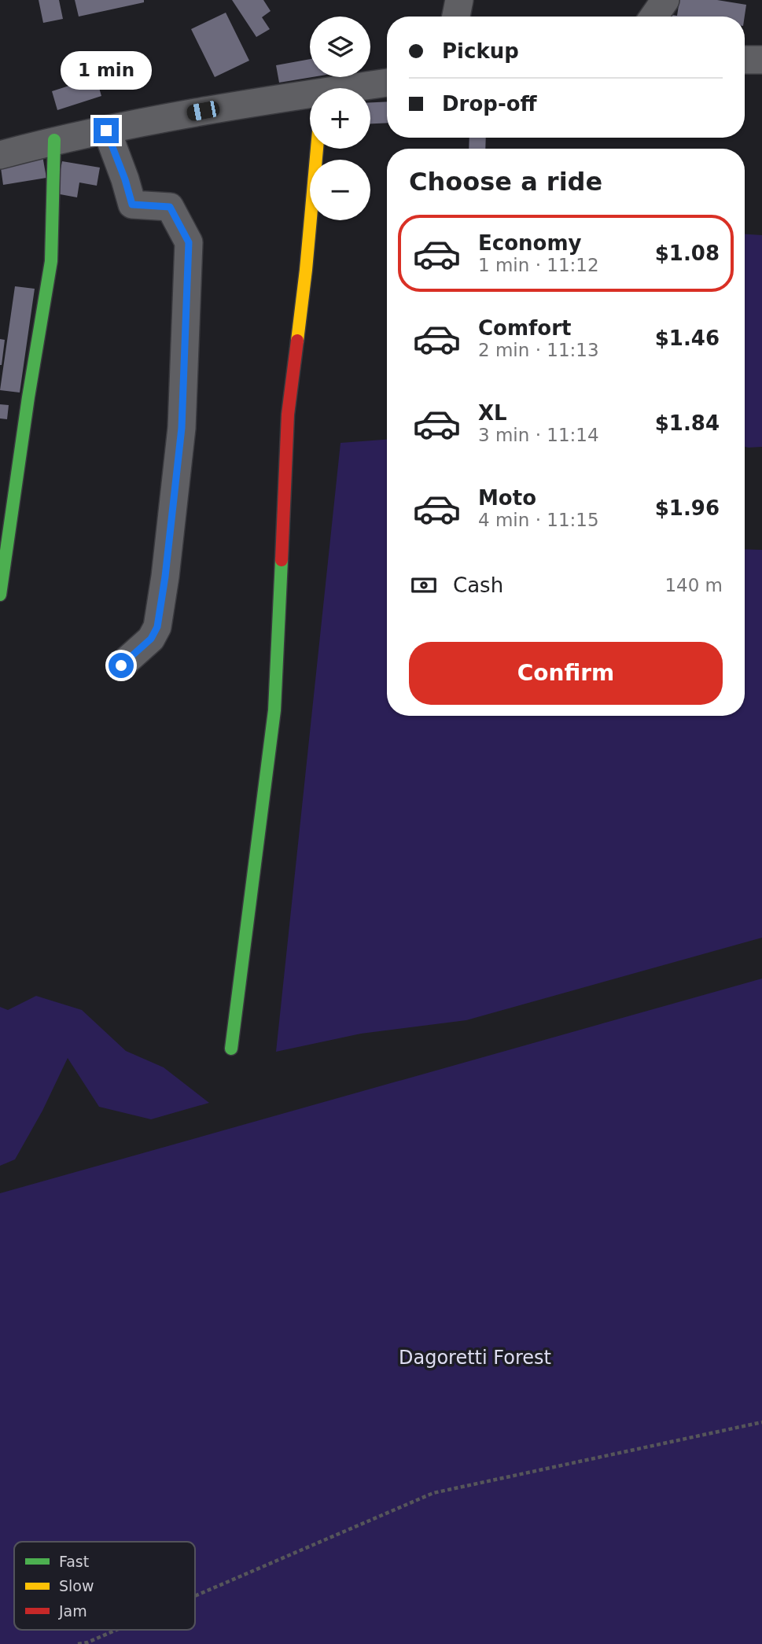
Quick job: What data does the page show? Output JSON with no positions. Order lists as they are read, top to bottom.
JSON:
{
  "parks": ["Dagoretti Forest"],
  "legend": ["Fast", "Slow", "Jam"],
  "page": {
    "map_buttons": ["+", "−"],
    "banner": ["Pickup", "Drop-off"],
    "bubble": "1 min",
    "heading": "Choose a ride",
    "list": [
      {
        "name": "Economy",
        "note": "1 min · 11:12",
        "value": "$1.08"
      },
      {
        "name": "Comfort",
        "note": "2 min · 11:13",
        "value": "$1.46"
      },
      {
        "name": "XL",
        "note": "3 min · 11:14",
        "value": "$1.84"
      },
      {
        "name": "Moto",
        "note": "4 min · 11:15",
        "value": "$1.96"
      }
    ],
    "pay": ["Cash", "140 m"],
    "buttons": "Confirm"
  }
}
